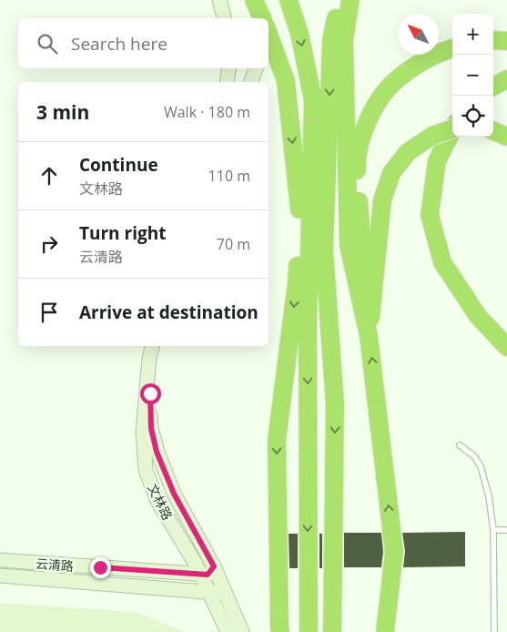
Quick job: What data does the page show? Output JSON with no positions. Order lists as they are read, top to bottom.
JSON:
{
  "streets": {
    "main road": ["文林路", "云清路"]
  },
  "crossings": [
    ["文林路", "云清路"]
  ],
  "north": "top left",
  "page": {
    "map_buttons": ["+", "−"],
    "search": "Search here",
    "heading": ["3 min", "Walk · 180 m"],
    "list": [
      ["Continue", "文林路", "110 m"],
      ["Turn right", "云清路", "70 m"],
      "Arrive at destination"
    ]
  }
}
